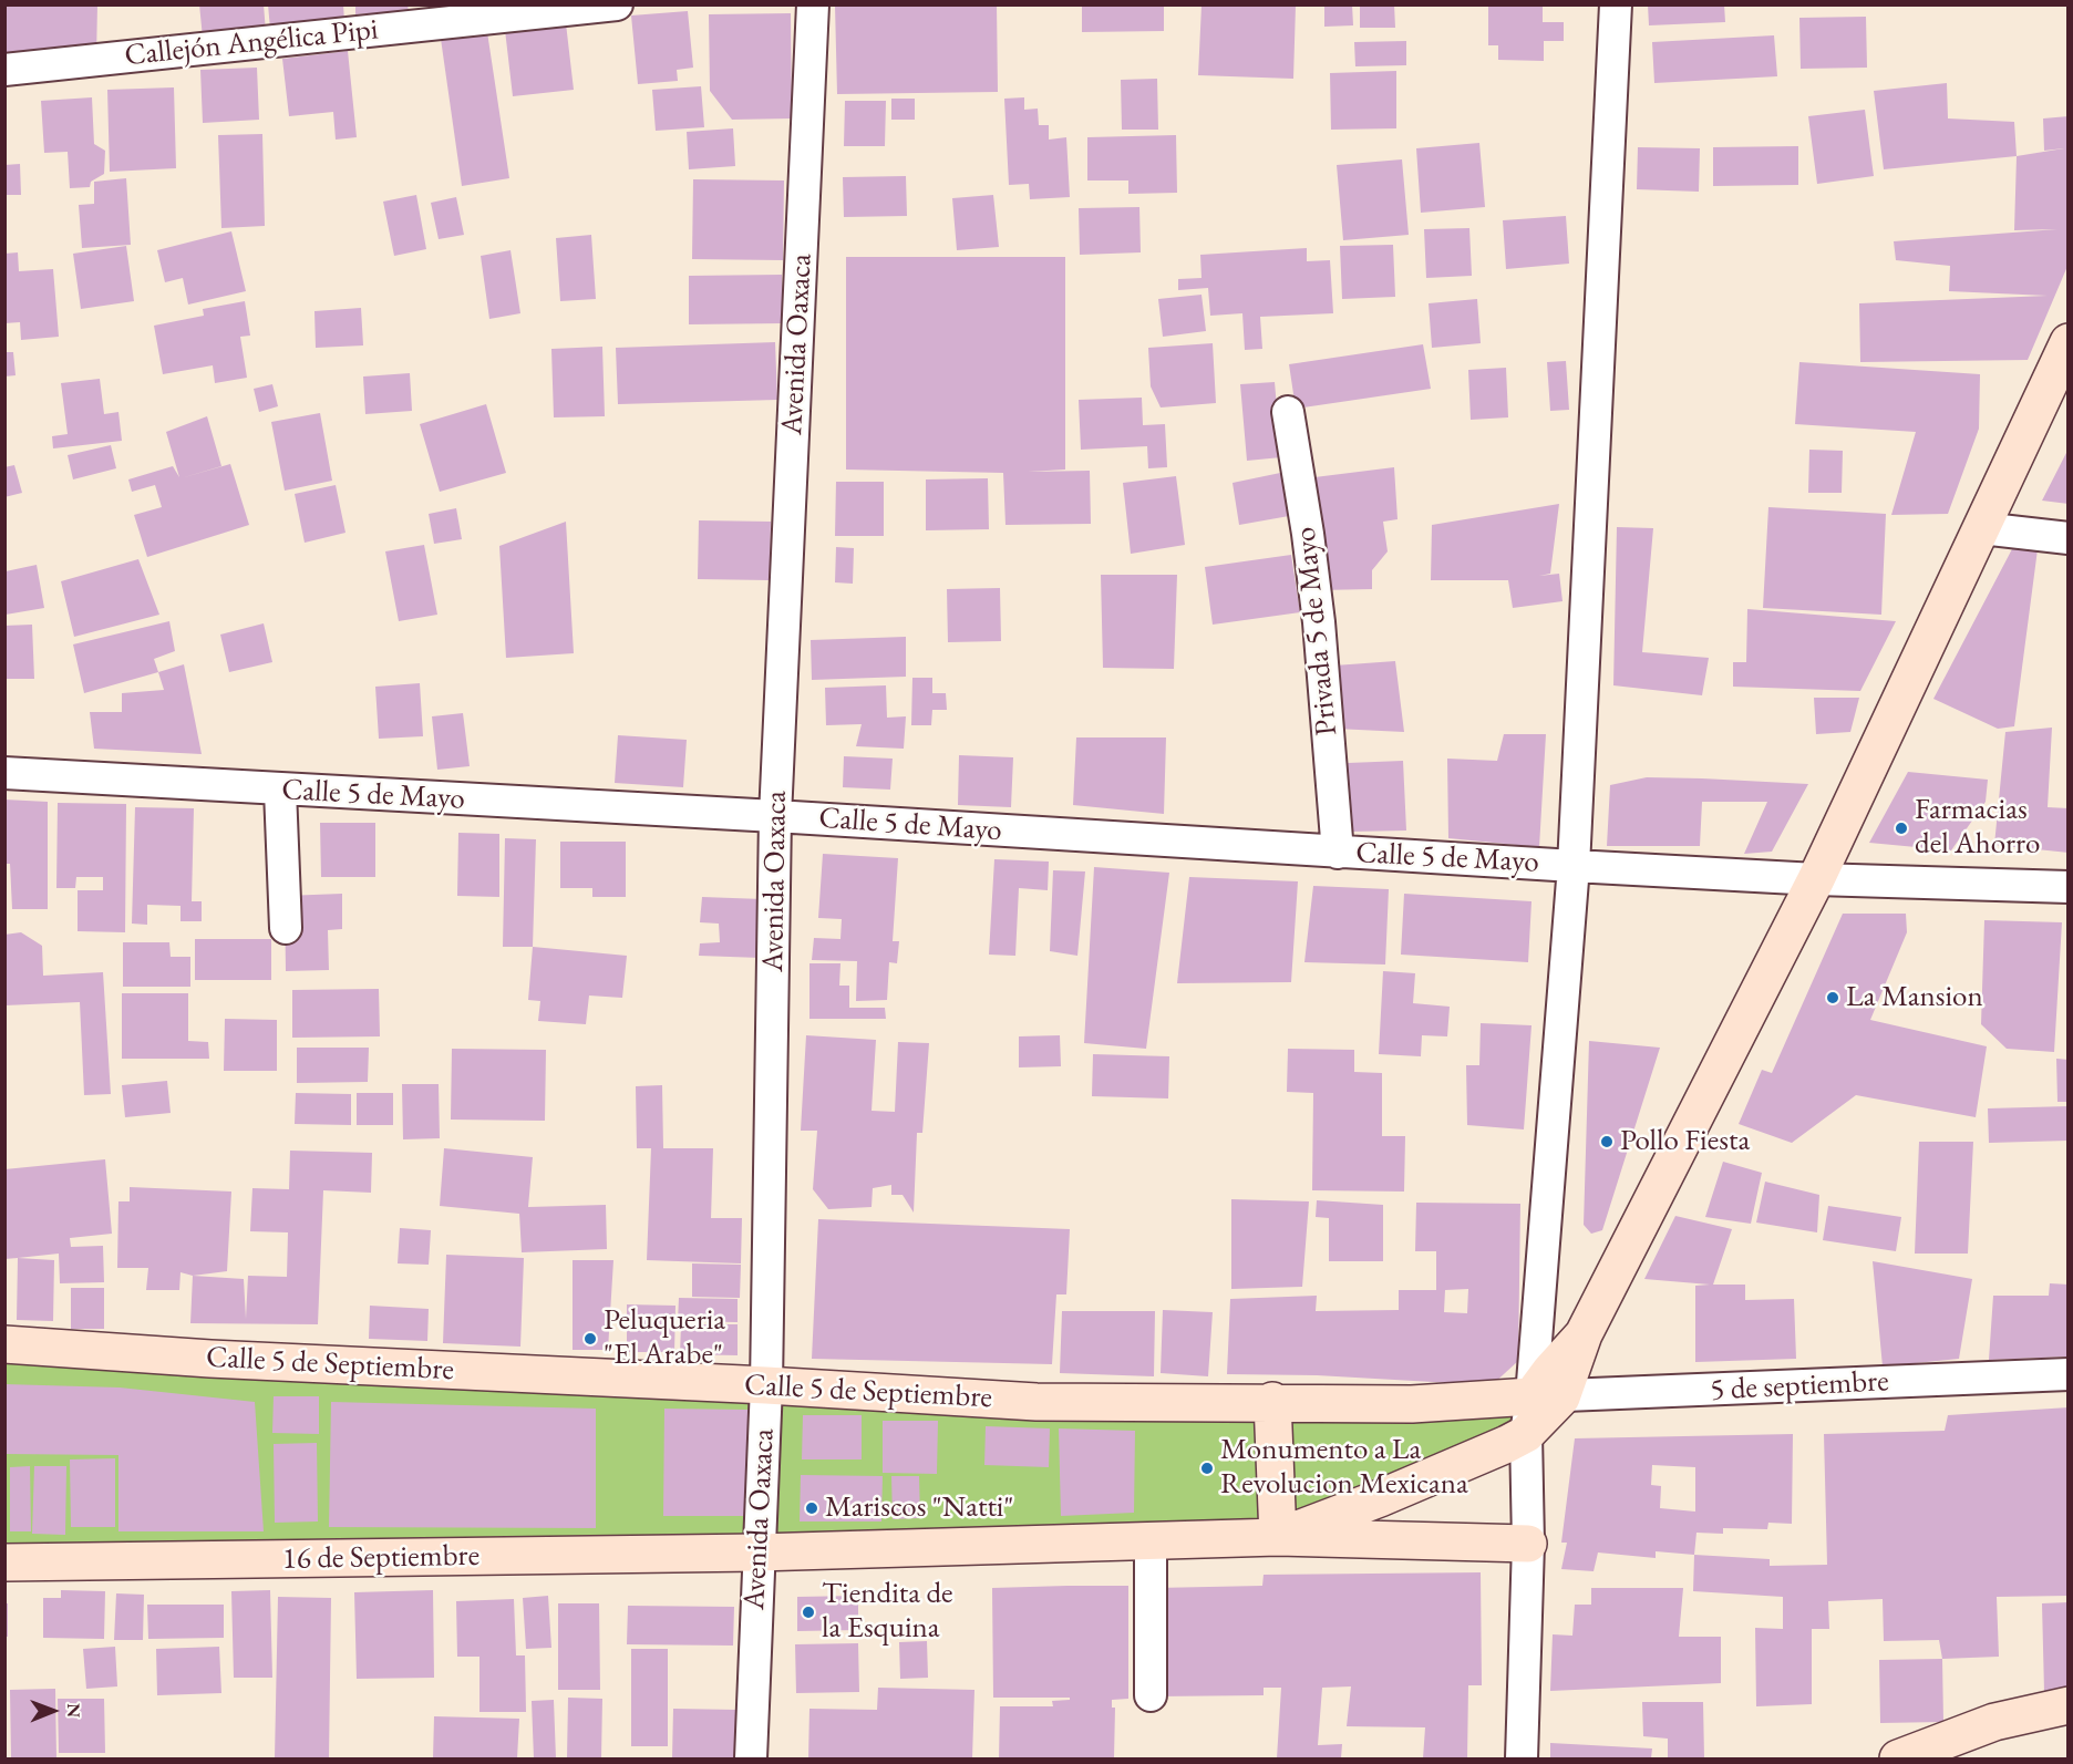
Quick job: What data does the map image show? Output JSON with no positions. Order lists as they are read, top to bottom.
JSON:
{
  "streets": {
    "street": [
      "Callejón Angélica Pipi",
      "Avenida Oaxaca",
      "Privada 5 de Mayo",
      "Calle 5 de Mayo",
      "Calle 5 de Septiembre",
      "5 de septiembre",
      "16 de Septiembre"
    ]
  },
  "crossings": [
    ["Avenida Oaxaca", "Calle 5 de Mayo"],
    ["Avenida Oaxaca", "Calle 5 de Septiembre"],
    ["Avenida Oaxaca", "16 de Septiembre"],
    ["Privada 5 de Mayo", "Calle 5 de Mayo"],
    ["Calle 5 de Septiembre", "5 de septiembre"]
  ],
  "places": [
    "Farmacias del Ahorro",
    "La Mansion",
    "Pollo Fiesta",
    "Peluqueria \"El Arabe\"",
    "Monumento a La Revolucion Mexicana",
    "Mariscos \"Natti\"",
    "Tiendita de la Esquina"
  ],
  "north": "right"
}
